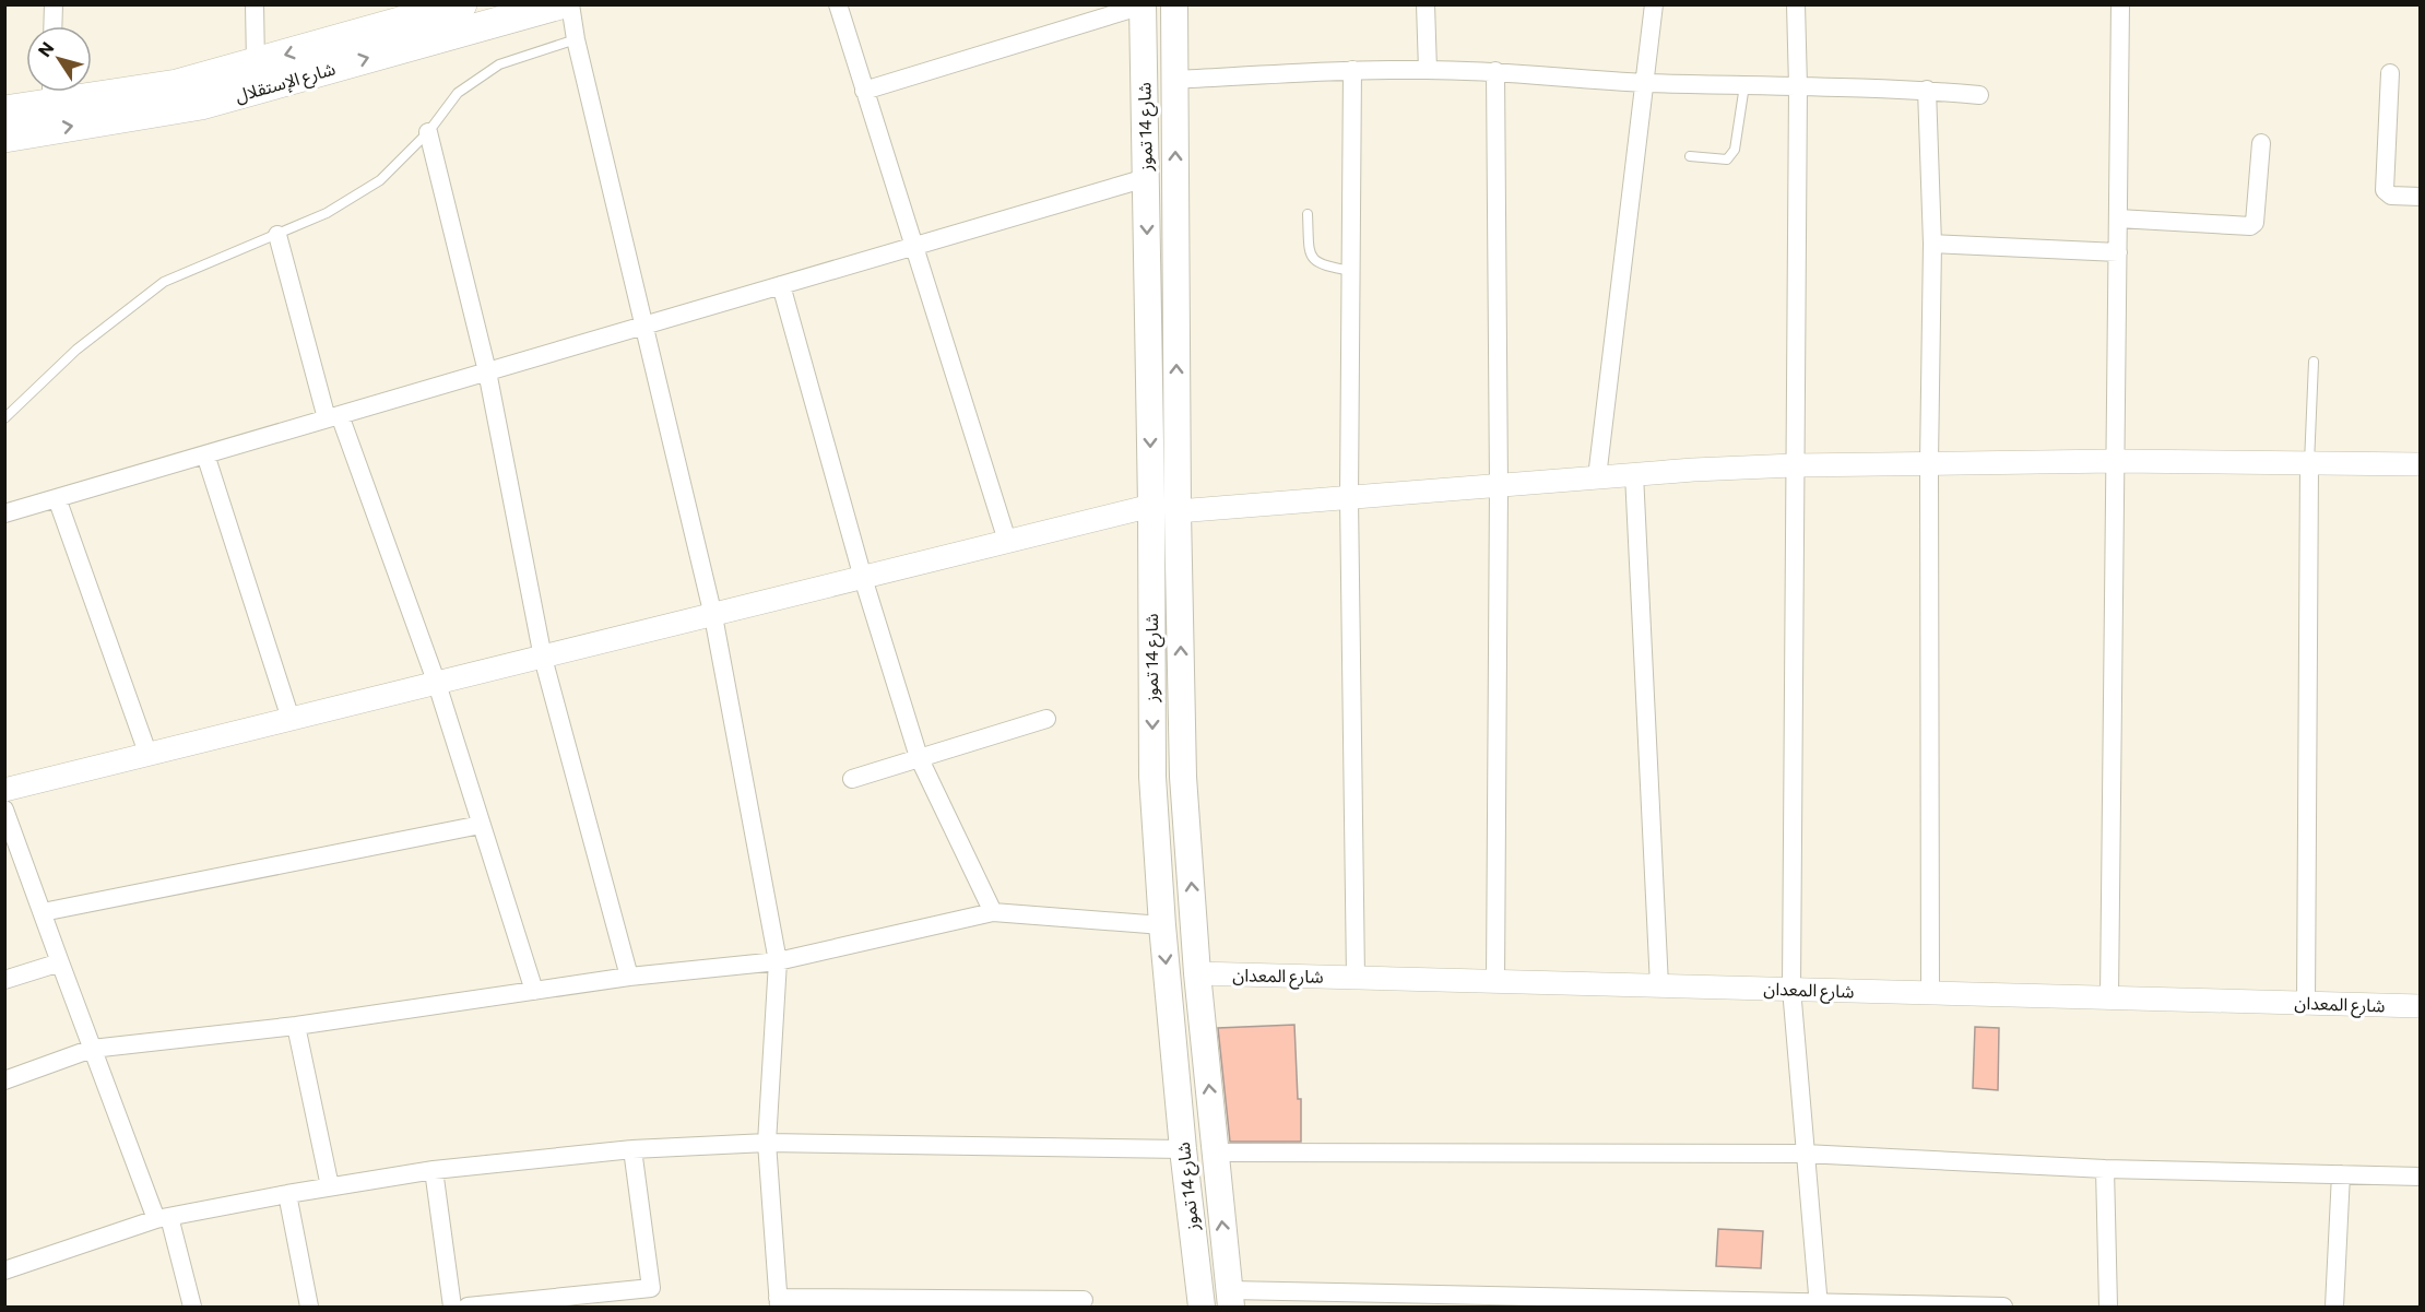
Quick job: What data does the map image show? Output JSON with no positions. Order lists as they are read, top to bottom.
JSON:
{
  "streets": {
    "main road": ["شارع الإستقلال", "شارع 14 تموز"],
    "street": ["شارع المعدان"]
  },
  "crossings": [
    ["شارع 14 تموز", "شارع المعدان"]
  ],
  "north": "top left"
}
